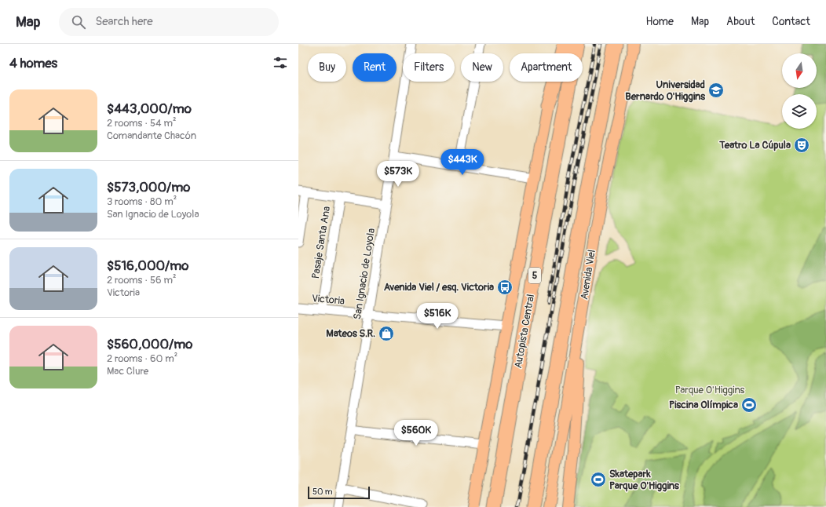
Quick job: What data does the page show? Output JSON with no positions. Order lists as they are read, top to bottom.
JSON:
{
  "streets": {
    "highway": ["5", "Autopista Central"],
    "main road": ["Avenida Viel"],
    "street": ["Pasaje Santa Ana", "San Ignacio de Loyola", "Victoria"]
  },
  "crossings": [
    ["Pasaje Santa Ana", "Victoria"],
    ["San Ignacio de Loyola", "Victoria"]
  ],
  "parks": ["Parque O'Higgins"],
  "places": {
    "school or university": ["Universidad Bernardo O'Higgins"],
    "theatre": ["Teatro La Cúpula"],
    "bus stop": ["Avenida Viel / esq. Victoria"],
    "shop": ["Mateos S.R."],
    "sports": ["Piscina Olímpica", "Skatepark Parque O'Higgins"]
  },
  "scale_bar": "50 m",
  "north": "bottom",
  "page": {
    "header": "Map",
    "search": "Search here",
    "nav": [
      "Home",
      "Map",
      "About",
      "Contact"
    ],
    "heading": "4 homes",
    "chip": [
      "Buy",
      "Rent",
      "Filters",
      "New",
      "Apartment"
    ],
    "list": [
      {
        "name": "$443,000/mo",
        "note": "2 rooms · 54 m² · Comandante Chacón"
      },
      {
        "name": "$573,000/mo",
        "note": "3 rooms · 80 m² · San Ignacio de Loyola"
      },
      {
        "name": "$516,000/mo",
        "note": "2 rooms · 56 m² · Victoria"
      },
      {
        "name": "$560,000/mo",
        "note": "2 rooms · 60 m² · Mac Clure"
      }
    ],
    "price": [
      "$443K",
      "$573K",
      "$516K",
      "$560K"
    ],
    "scale": "50 m"
  }
}
